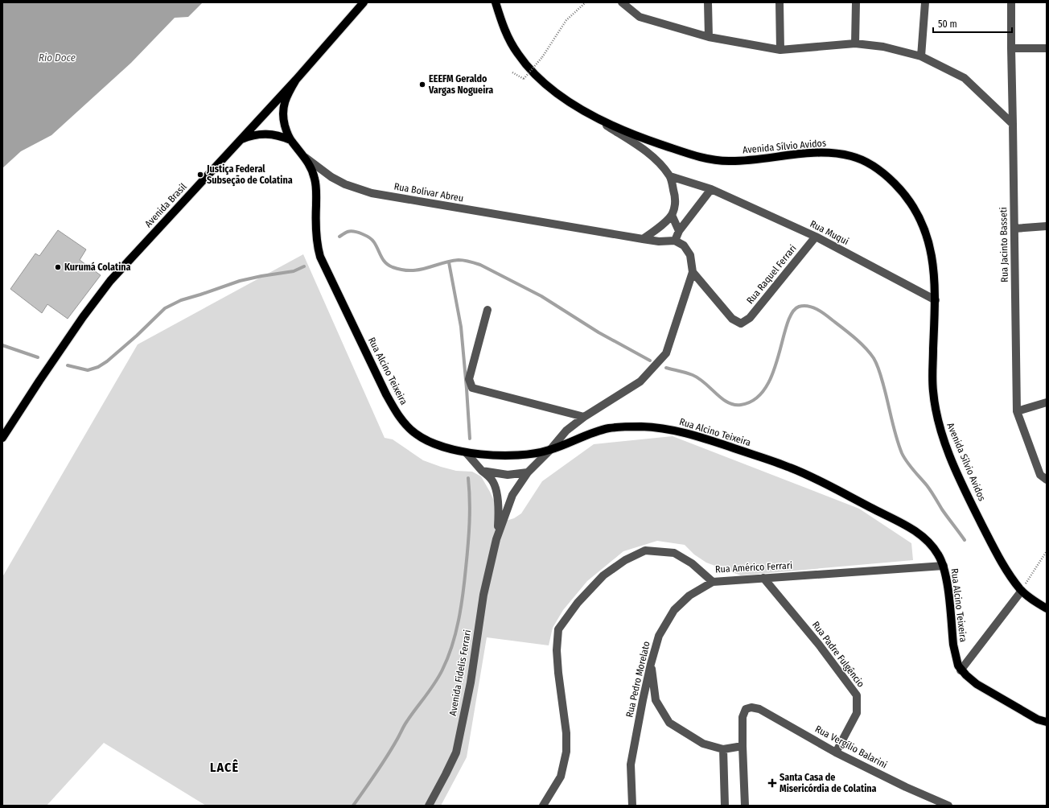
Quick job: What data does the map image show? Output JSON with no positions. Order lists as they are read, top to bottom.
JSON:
{
  "streets": {
    "main road": [
      "Avenida Sílvio Avidos",
      "Rua Bolivar Abreu",
      "Avenida Brasil",
      "Rua Alcino Teixeira"
    ],
    "street": [
      "Rua Muqui",
      "Rua Jacinto Basseti",
      "Rua Raquel Ferrari",
      "Rua Américo Ferrari",
      "Rua Padre Fulgêncio",
      "Avenida Fidelis Ferrari",
      "Rua Pedro Morelato",
      "Rua Vergílio Balarini"
    ]
  },
  "crossings": [
    ["Avenida Sílvio Avidos", "Rua Muqui"],
    ["Rua Bolivar Abreu", "Avenida Brasil"],
    ["Rua Bolivar Abreu", "Rua Alcino Teixeira"],
    ["Rua Muqui", "Rua Raquel Ferrari"],
    ["Rua Raquel Ferrari", "Avenida Fidelis Ferrari"],
    ["Rua Alcino Teixeira", "Rua Américo Ferrari"],
    ["Rua Alcino Teixeira", "Avenida Fidelis Ferrari"],
    ["Rua Américo Ferrari", "Rua Padre Fulgêncio"],
    ["Rua Américo Ferrari", "Rua Pedro Morelato"],
    ["Rua Padre Fulgêncio", "Rua Vergílio Balarini"]
  ],
  "districts": ["LACÊ"],
  "water": ["Rio Doce"],
  "places": {
    "other": ["EEEFM Geraldo Vargas Nogueira", "Justiça Federal Subseção de Colatina", "Kurumá Colatina"],
    "health": ["Santa Casa de Misericórdia de Colatina"]
  },
  "scale_bar": "50 m"
}
